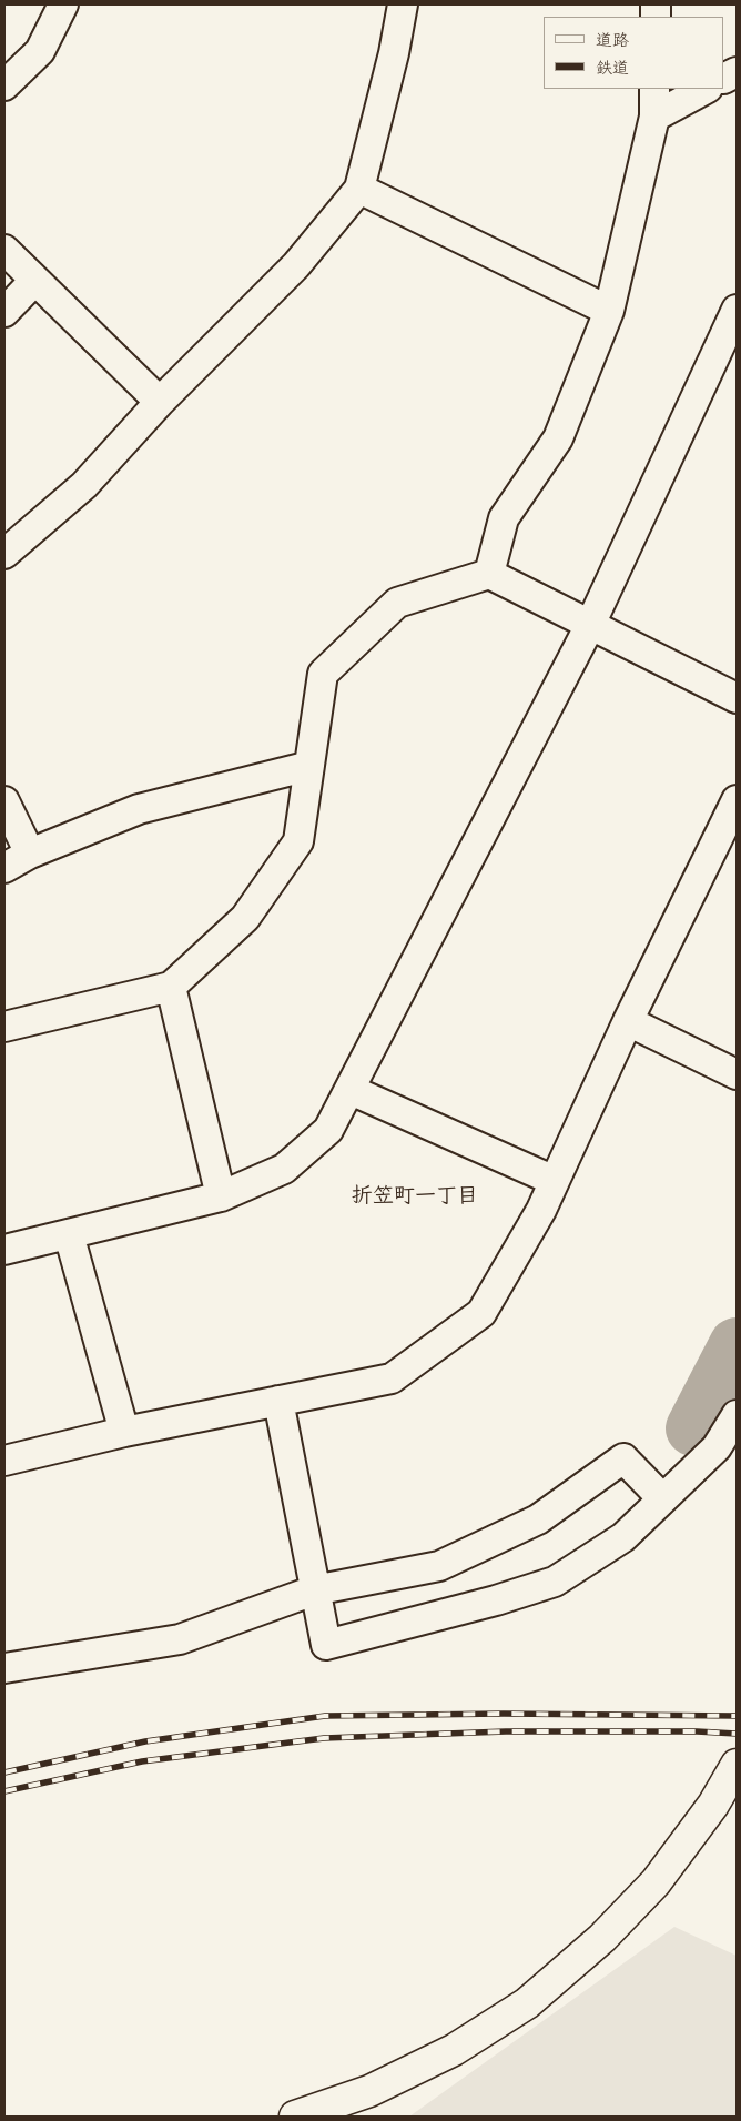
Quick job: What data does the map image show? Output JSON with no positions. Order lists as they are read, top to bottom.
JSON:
{
  "districts": ["折笠町一丁目"],
  "legend": ["道路", "鉄道"]
}
